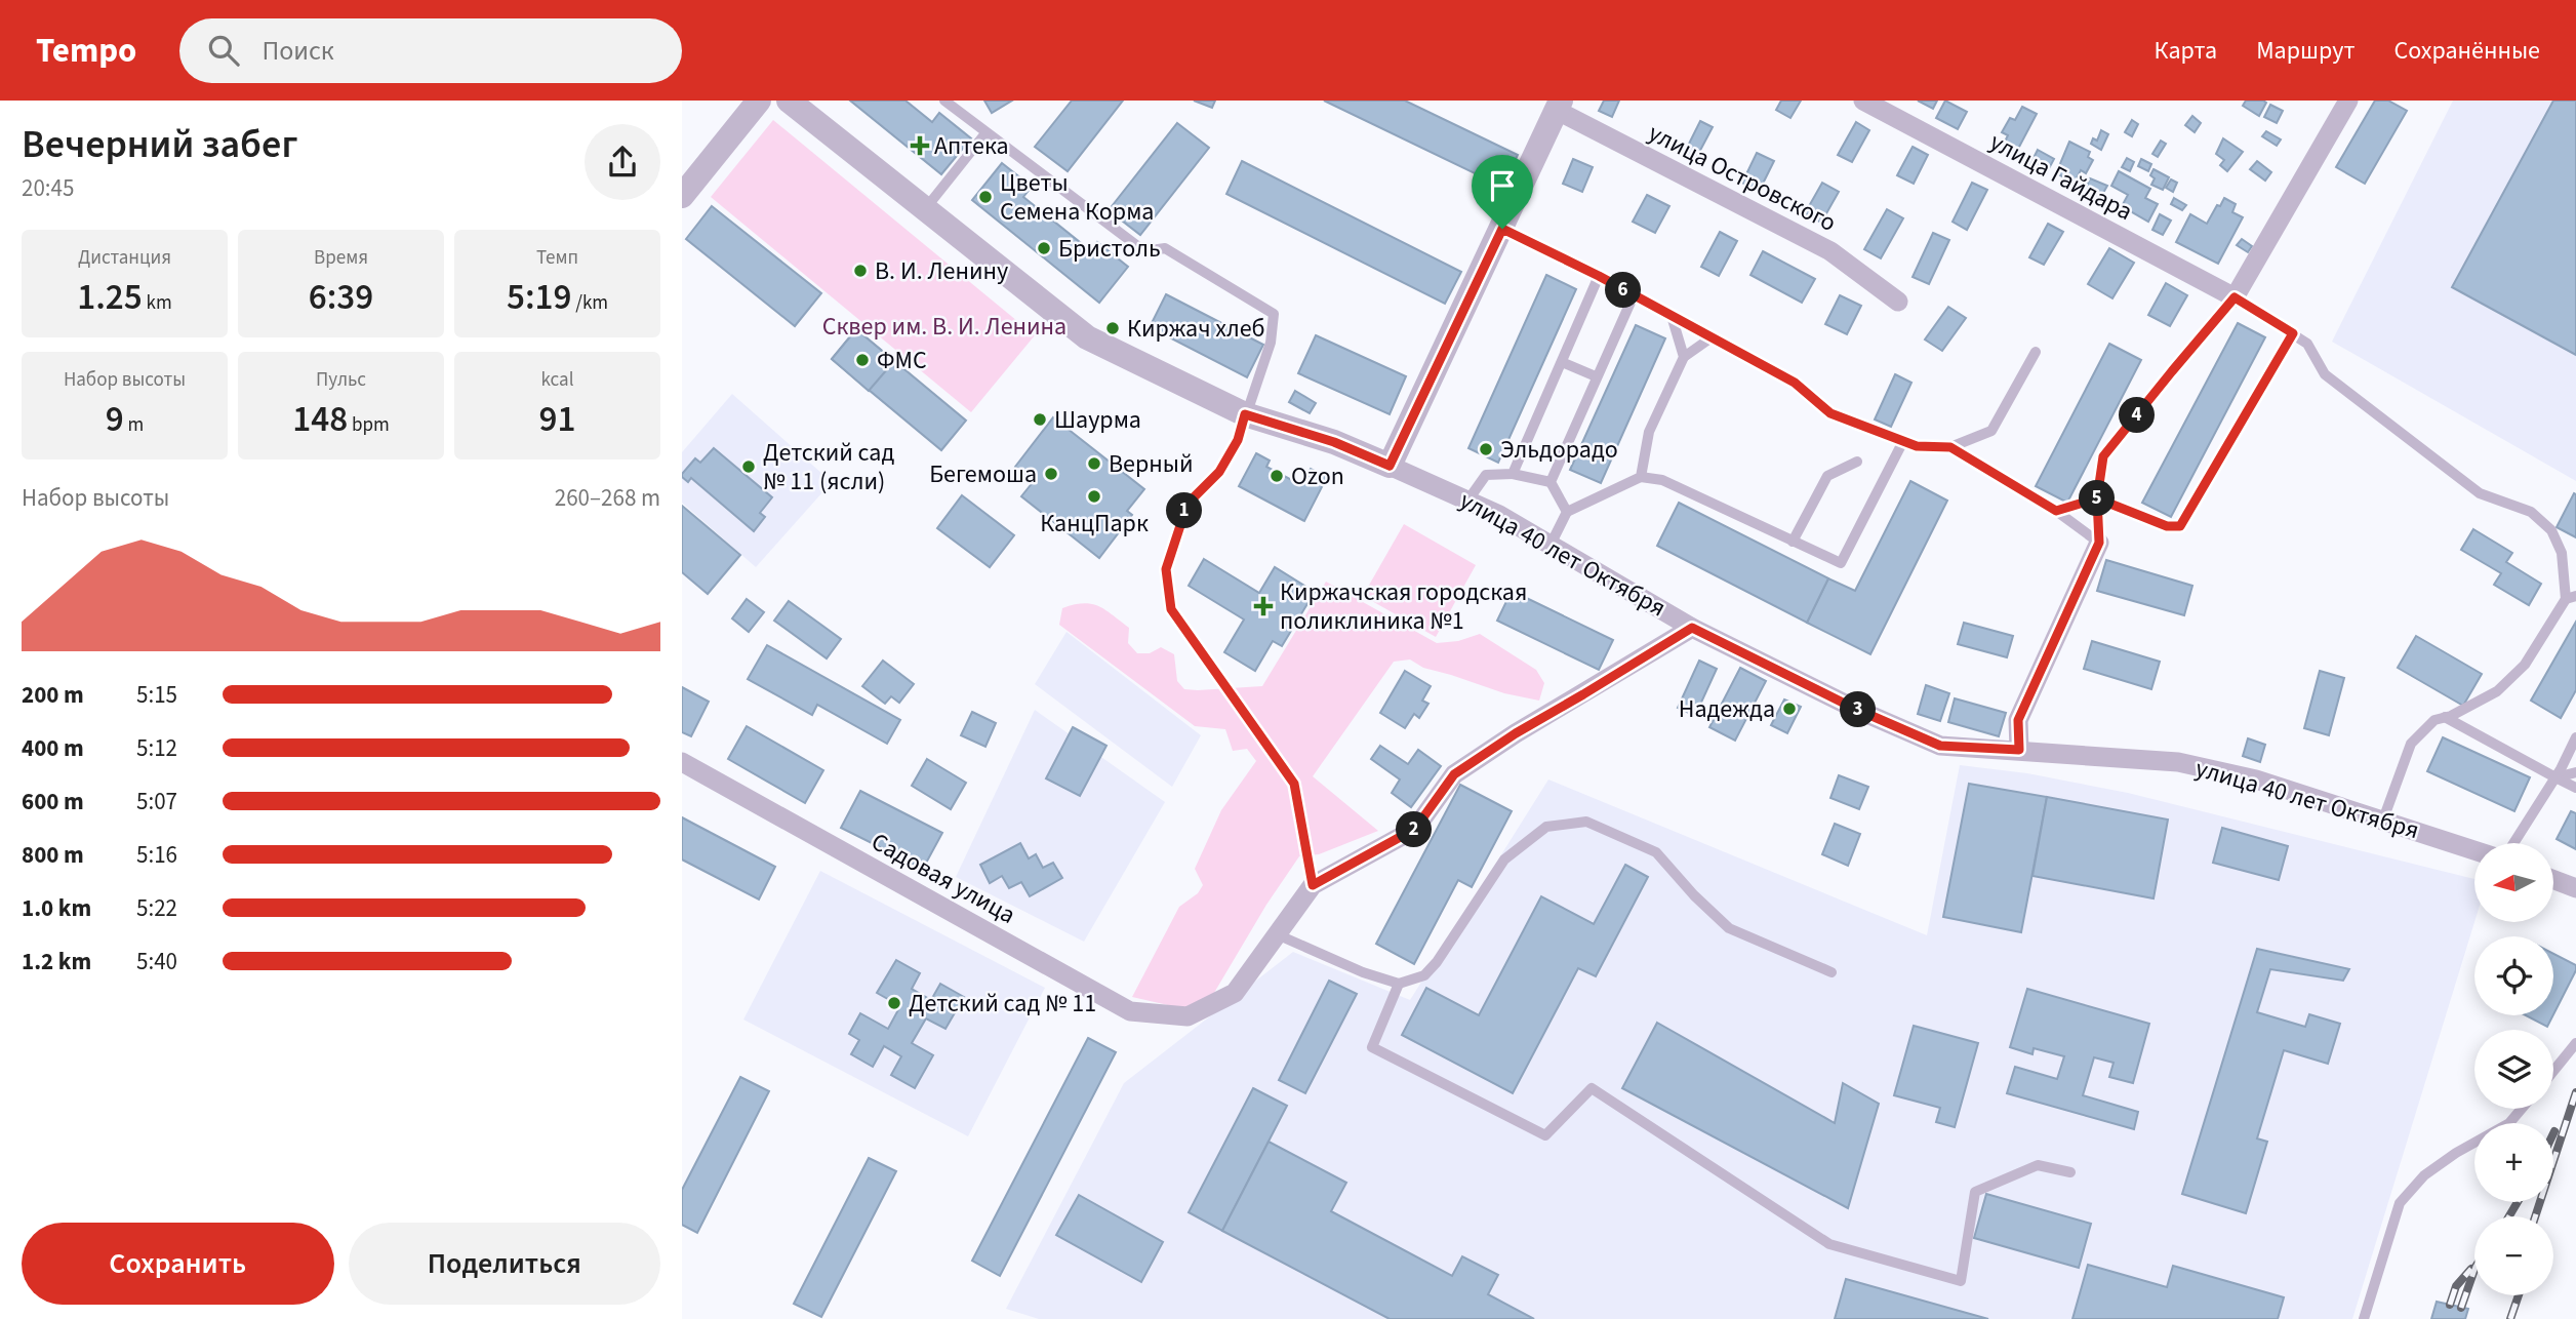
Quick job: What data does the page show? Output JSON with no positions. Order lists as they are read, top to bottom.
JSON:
{
  "streets": {
    "street": [
      "улица Гайдара",
      "улица Островского",
      "улица 40 лет Октября",
      "Садовая улица"
    ]
  },
  "parks": ["Сквер им. В. И. Ленина"],
  "places": {
    "health": ["Аптека", "Киржачская городская поликлиника №1"],
    "other": [
      "Цветы Семена Корма",
      "Бристоль",
      "В. И. Ленину",
      "Киржач хлеб",
      "ФМС",
      "Шаурма",
      "Эльдорадо",
      "Верный",
      "Детский сад № 11 (ясли)",
      "Бегемоша",
      "Ozon",
      "КанцПарк",
      "Надежда",
      "Детский сад № 11"
    ]
  },
  "north": "left",
  "page": {
    "header": "Tempo",
    "search": "Поиск",
    "nav": ["Карта", "Маршрут", "Сохранённые"],
    "heading": ["Вечерний забег", "20:45"],
    "stats": [
      ["Дистанция", "1.25 km"],
      ["Время", "6:39"],
      ["Темп", "5:19 /km"],
      ["Набор высоты", "9 m"],
      ["Пульс", "148 bpm"],
      ["kcal", "91"]
    ],
    "pins": [
      "6",
      "4",
      "5",
      "1",
      "3",
      "2"
    ],
    "chart": ["Набор высоты", "260–268 m"],
    "list": [
      {
        "name": "200 m",
        "note": "5:15"
      },
      {
        "name": "400 m",
        "note": "5:12"
      },
      {
        "name": "600 m",
        "note": "5:07"
      },
      {
        "name": "800 m",
        "note": "5:16"
      },
      {
        "name": "1.0 km",
        "note": "5:22"
      },
      {
        "name": "1.2 km",
        "note": "5:40"
      }
    ],
    "map_buttons": ["+", "−"],
    "buttons": ["Сохранить", "Поделиться"]
  }
}
